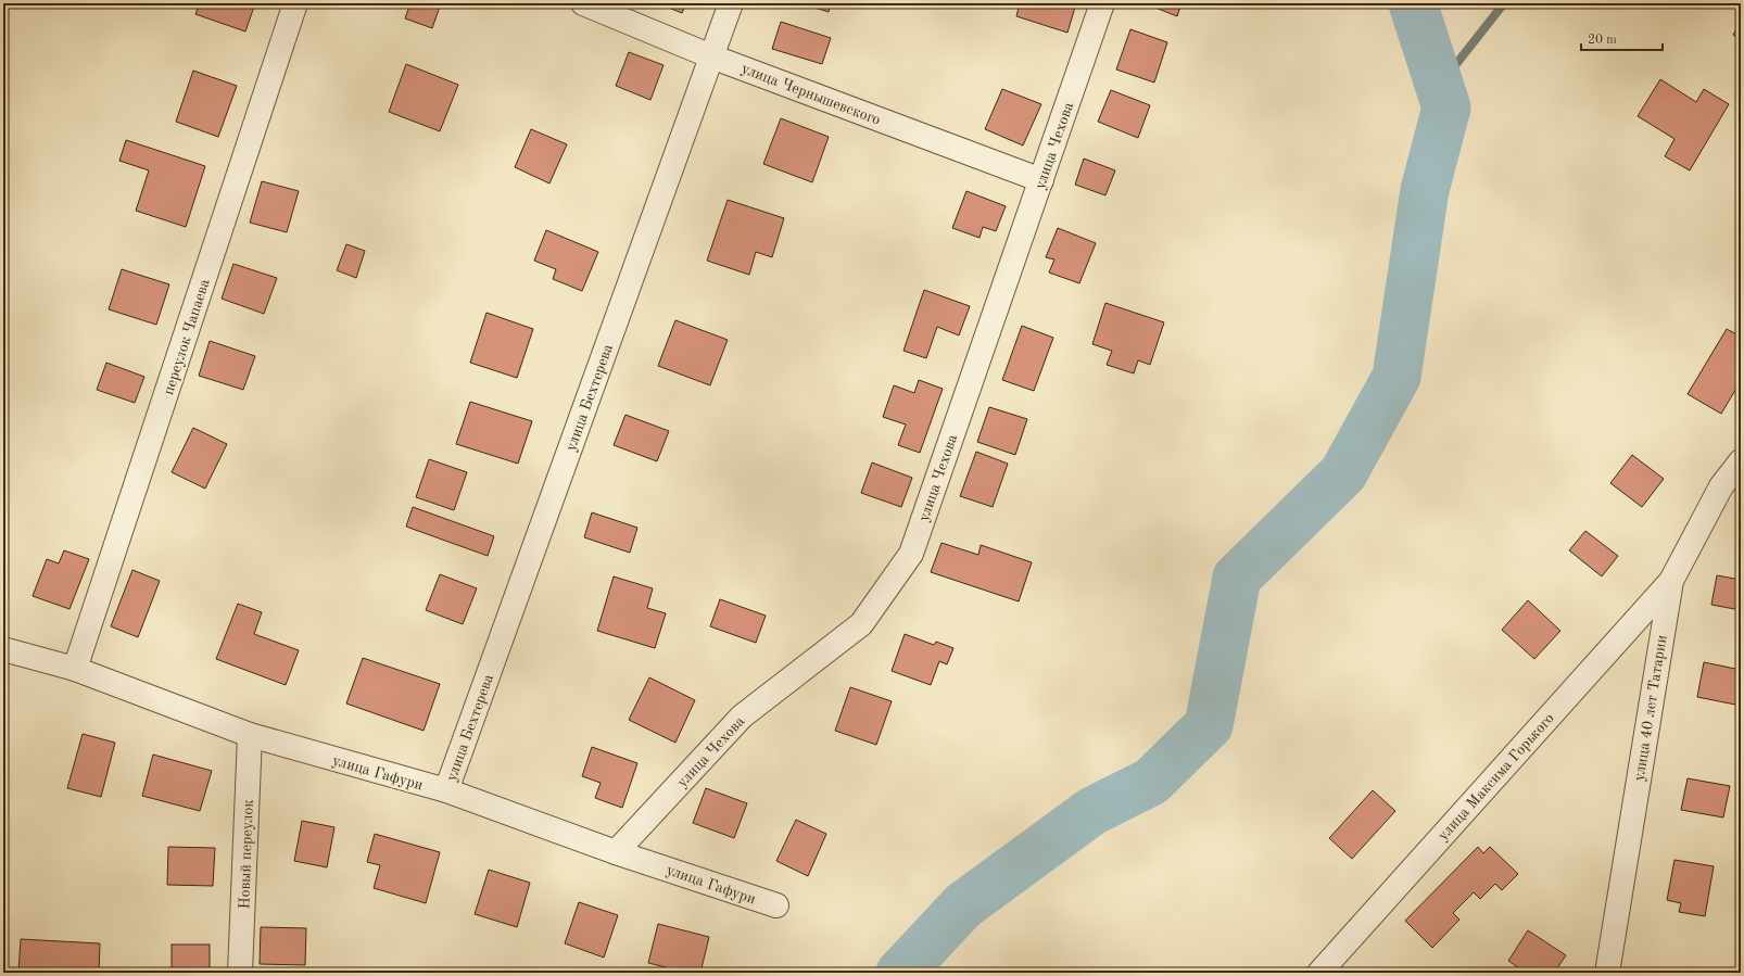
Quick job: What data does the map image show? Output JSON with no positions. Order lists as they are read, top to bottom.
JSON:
{
  "streets": {
    "street": [
      "улица Чернышевского",
      "улица Чехова",
      "переулок Чапаева",
      "улица Бехтерева",
      "улица 40 лет Татарии",
      "улица Гафури",
      "улица Максима Горького",
      "Новый переулок"
    ]
  },
  "crossings": [
    ["улица Чернышевского", "улица Чехова"],
    ["улица Чернышевского", "улица Бехтерева"],
    ["улица Чехова", "улица Гафури"],
    ["переулок Чапаева", "улица Гафури"],
    ["улица Бехтерева", "улица Гафури"],
    ["улица 40 лет Татарии", "улица Максима Горького"],
    ["улица Гафури", "Новый переулок"]
  ],
  "scale_bar": "20 m"
}
